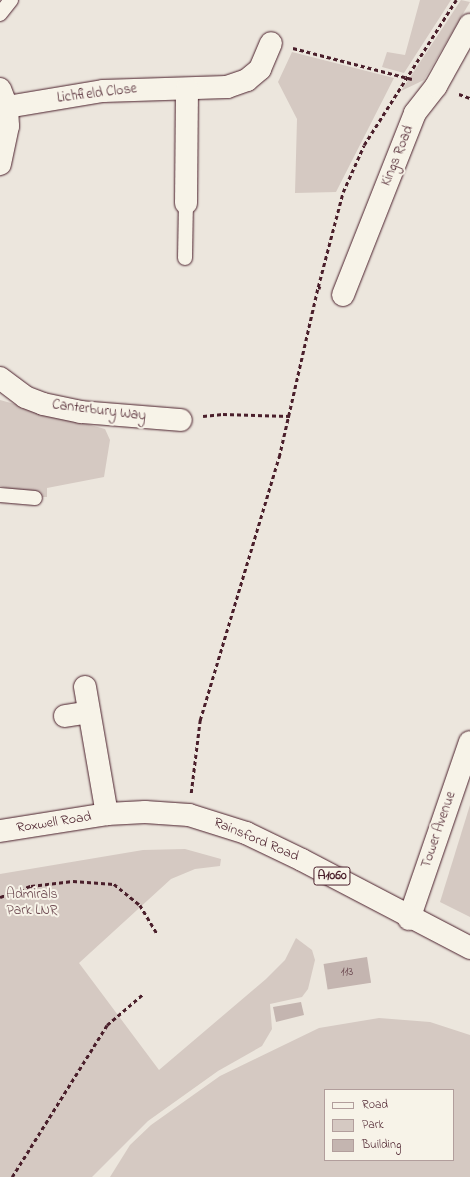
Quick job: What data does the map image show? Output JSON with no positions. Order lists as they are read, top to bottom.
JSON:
{
  "streets": {
    "street": [
      "Lichfield Close",
      "Kings Road",
      "Canterbury Way",
      "Roxwell Road",
      "Tower Avenue",
      "Rainsford Road",
      "A1060"
    ]
  },
  "crossings": [
    ["Roxwell Road", "Rainsford Road"],
    ["Tower Avenue", "Rainsford Road"]
  ],
  "parks": ["Admirals Park LNR"],
  "house_numbers": ["113"],
  "legend": ["Road", "Park", "Building"]
}
